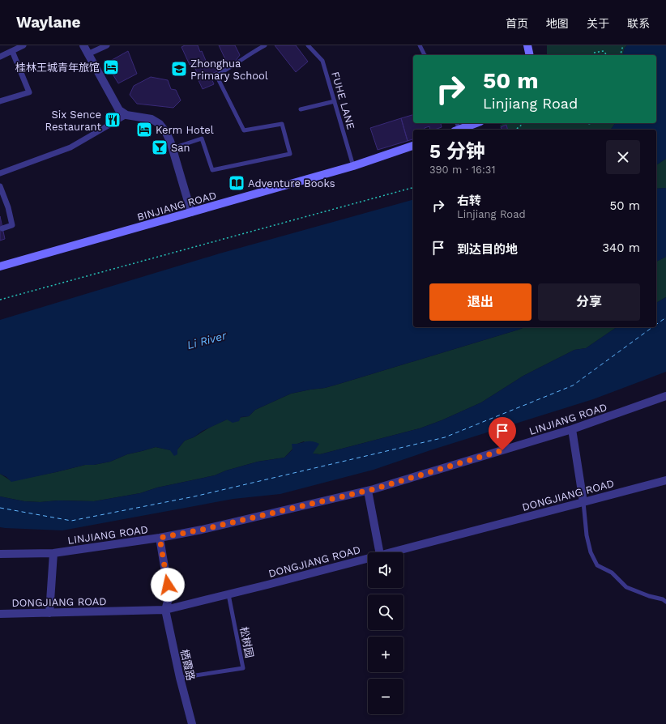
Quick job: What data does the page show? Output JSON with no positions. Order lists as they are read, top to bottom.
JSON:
{
  "streets": {
    "main road": ["BINJIANG ROAD"],
    "street": ["LINJIANG ROAD", "DONGJIANG ROAD", "栖霞路"],
    "lane": ["FUHE LANE", "松树园"]
  },
  "crossings": [
    ["FUHE LANE", "BINJIANG ROAD"],
    ["DONGJIANG ROAD", "松树园"],
    ["DONGJIANG ROAD", "栖霞路"],
    ["松树园", "栖霞路"]
  ],
  "water": ["Li River"],
  "places": {
    "hotel": ["桂林王城青年旅馆", "Kerm Hotel"],
    "school or university": ["Zhonghua Primary School"],
    "restaurant": ["Six Sence Restaurant"],
    "bar": ["San"],
    "library": ["Adventure Books"]
  },
  "page": {
    "header": "Waylane",
    "nav": [
      "首页",
      "地图",
      "关于",
      "联系"
    ],
    "turn": ["50 m", "Linjiang Road"],
    "heading": ["5 分钟", "390 m · 16:31"],
    "list": [
      {
        "name": "右转",
        "note": "Linjiang Road",
        "value": "50 m"
      },
      {
        "name": "到达目的地",
        "value": "340 m"
      }
    ],
    "buttons": ["退出", "分享"],
    "map_buttons": ["+", "−"]
  }
}
